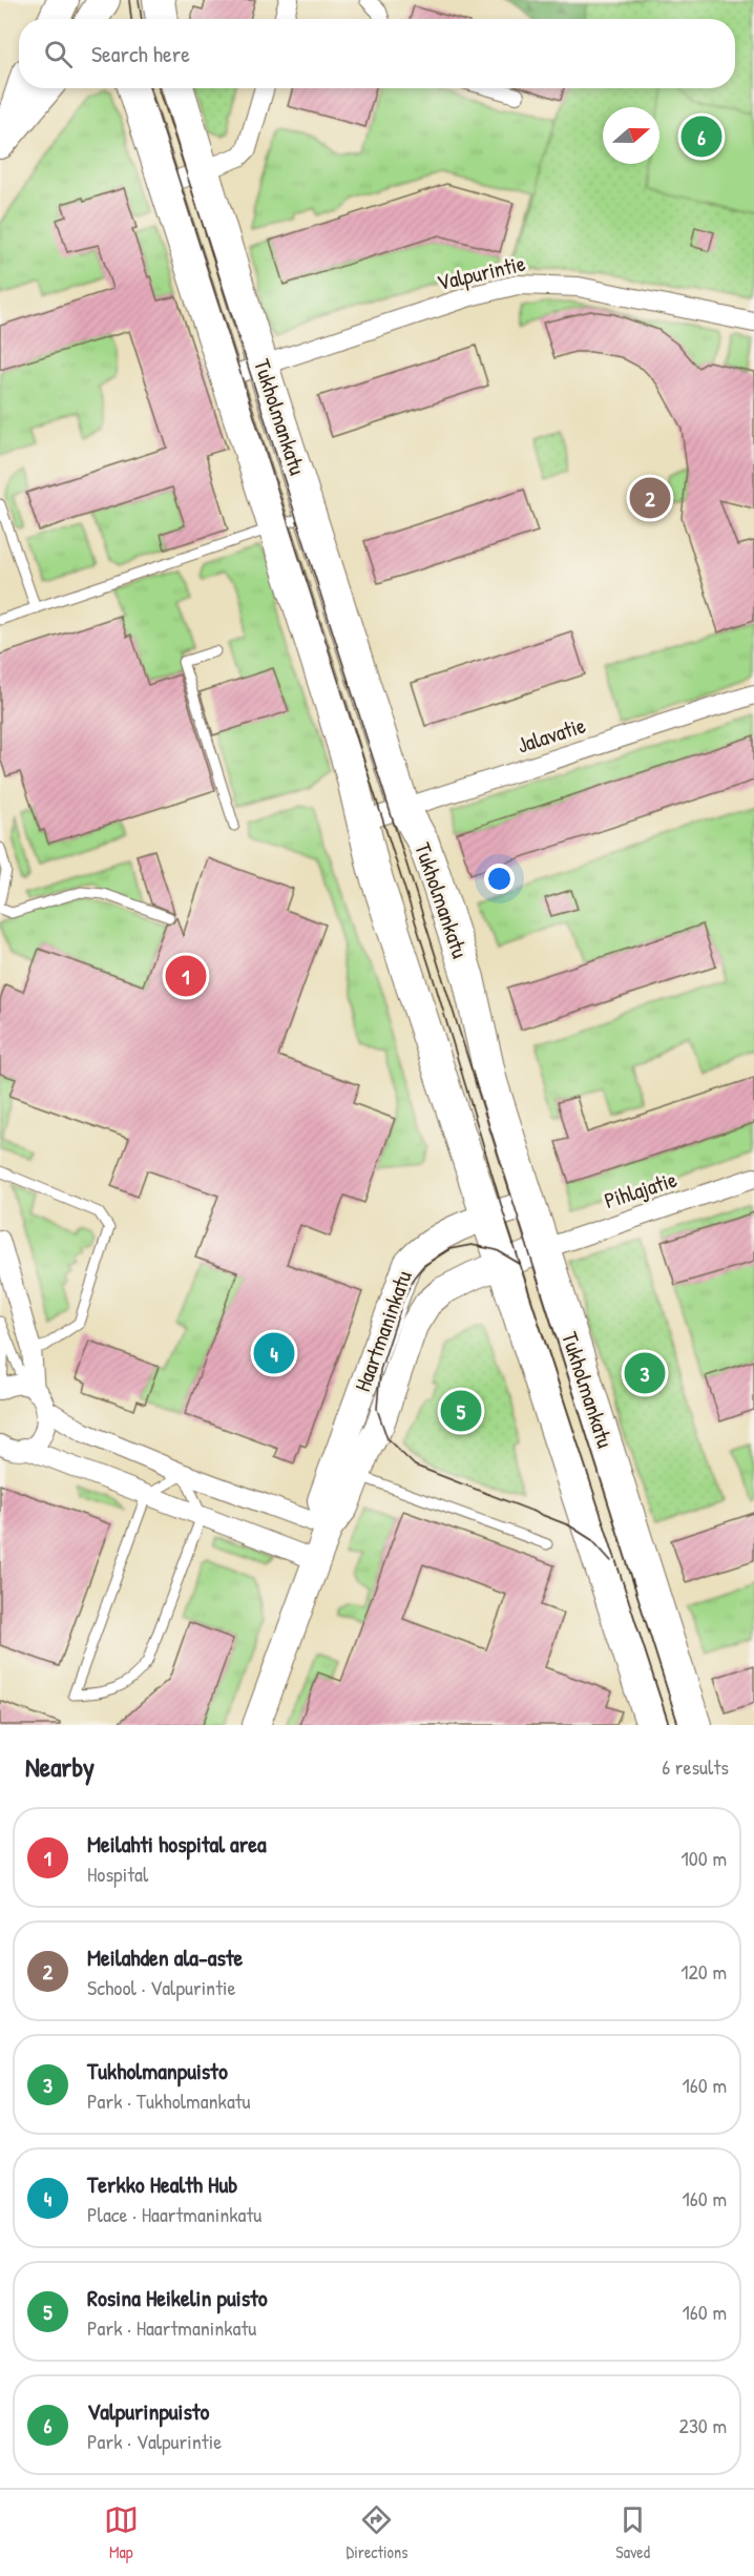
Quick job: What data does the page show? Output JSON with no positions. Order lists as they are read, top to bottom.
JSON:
{
  "streets": {
    "main road": ["Tukholmankatu", "Haartmaninkatu"],
    "street": ["Valpurintie", "Jalavatie", "Pihlajatie"]
  },
  "crossings": [
    ["Valpurintie", "Tukholmankatu"],
    ["Tukholmankatu", "Jalavatie"],
    ["Tukholmankatu", "Pihlajatie"],
    ["Tukholmankatu", "Haartmaninkatu"],
    ["Pihlajatie", "Haartmaninkatu"]
  ],
  "north": "right",
  "page": {
    "search": "Search here",
    "pins": [
      "6",
      "2",
      "1",
      "4",
      "3",
      "5"
    ],
    "heading": ["Nearby", "6 results"],
    "list": [
      {
        "mark": "1",
        "name": "Meilahti hospital area",
        "note": "Hospital",
        "value": "100 m"
      },
      {
        "mark": "2",
        "name": "Meilahden ala-aste",
        "note": "School · Valpurintie",
        "value": "120 m"
      },
      {
        "mark": "3",
        "name": "Tukholmanpuisto",
        "note": "Park · Tukholmankatu",
        "value": "160 m"
      },
      {
        "mark": "4",
        "name": "Terkko Health Hub",
        "note": "Place · Haartmaninkatu",
        "value": "160 m"
      },
      {
        "mark": "5",
        "name": "Rosina Heikelin puisto",
        "note": "Park · Haartmaninkatu",
        "value": "160 m"
      },
      {
        "mark": "6",
        "name": "Valpurinpuisto",
        "note": "Park · Valpurintie",
        "value": "230 m"
      }
    ],
    "nav": ["Map", "Directions", "Saved"]
  }
}
